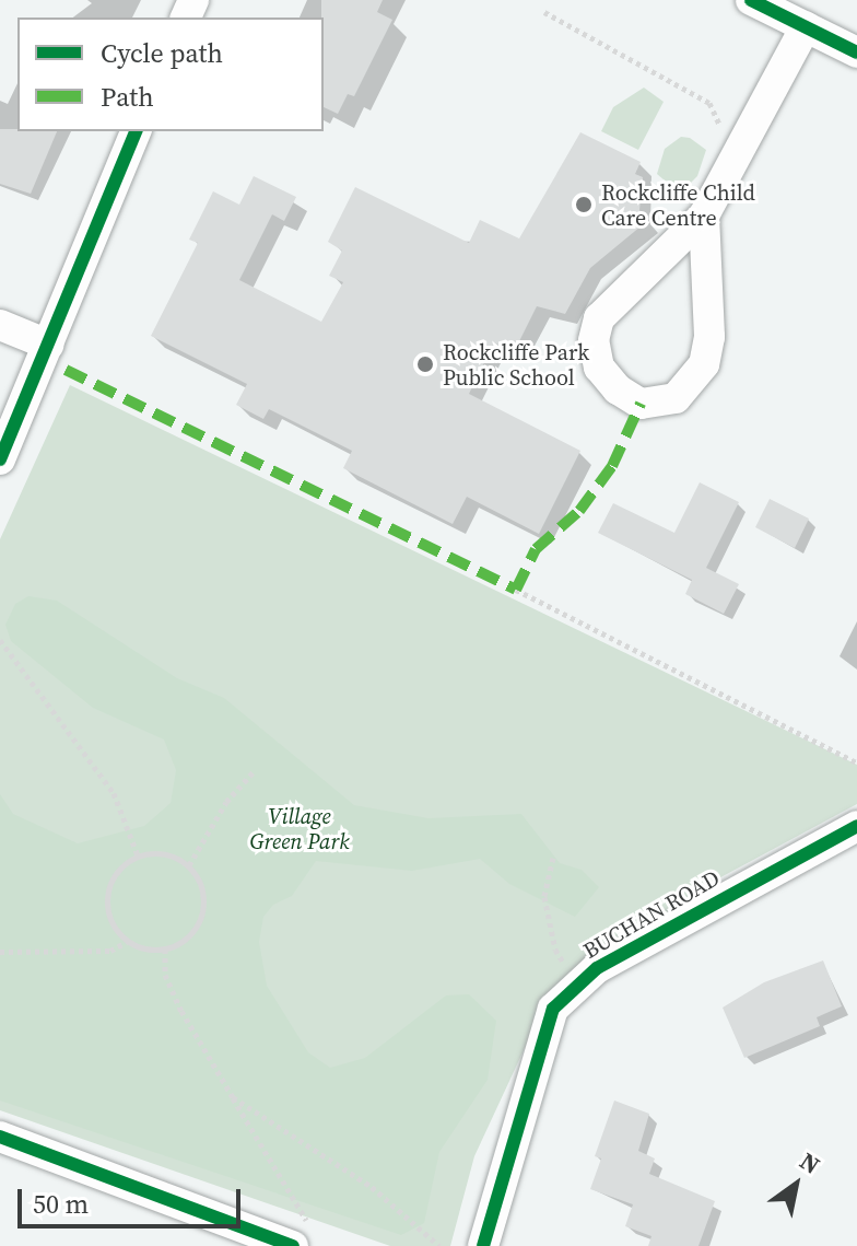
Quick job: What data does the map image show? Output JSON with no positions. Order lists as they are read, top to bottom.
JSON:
{
  "streets": {
    "street": ["BUCHAN ROAD"]
  },
  "parks": ["Village Green Park"],
  "places": ["Rockcliffe Child Care Centre", "Rockcliffe Park Public School"],
  "legend": ["Cycle path", "Path"],
  "scale_bar": "50 m",
  "north": "top right"
}
